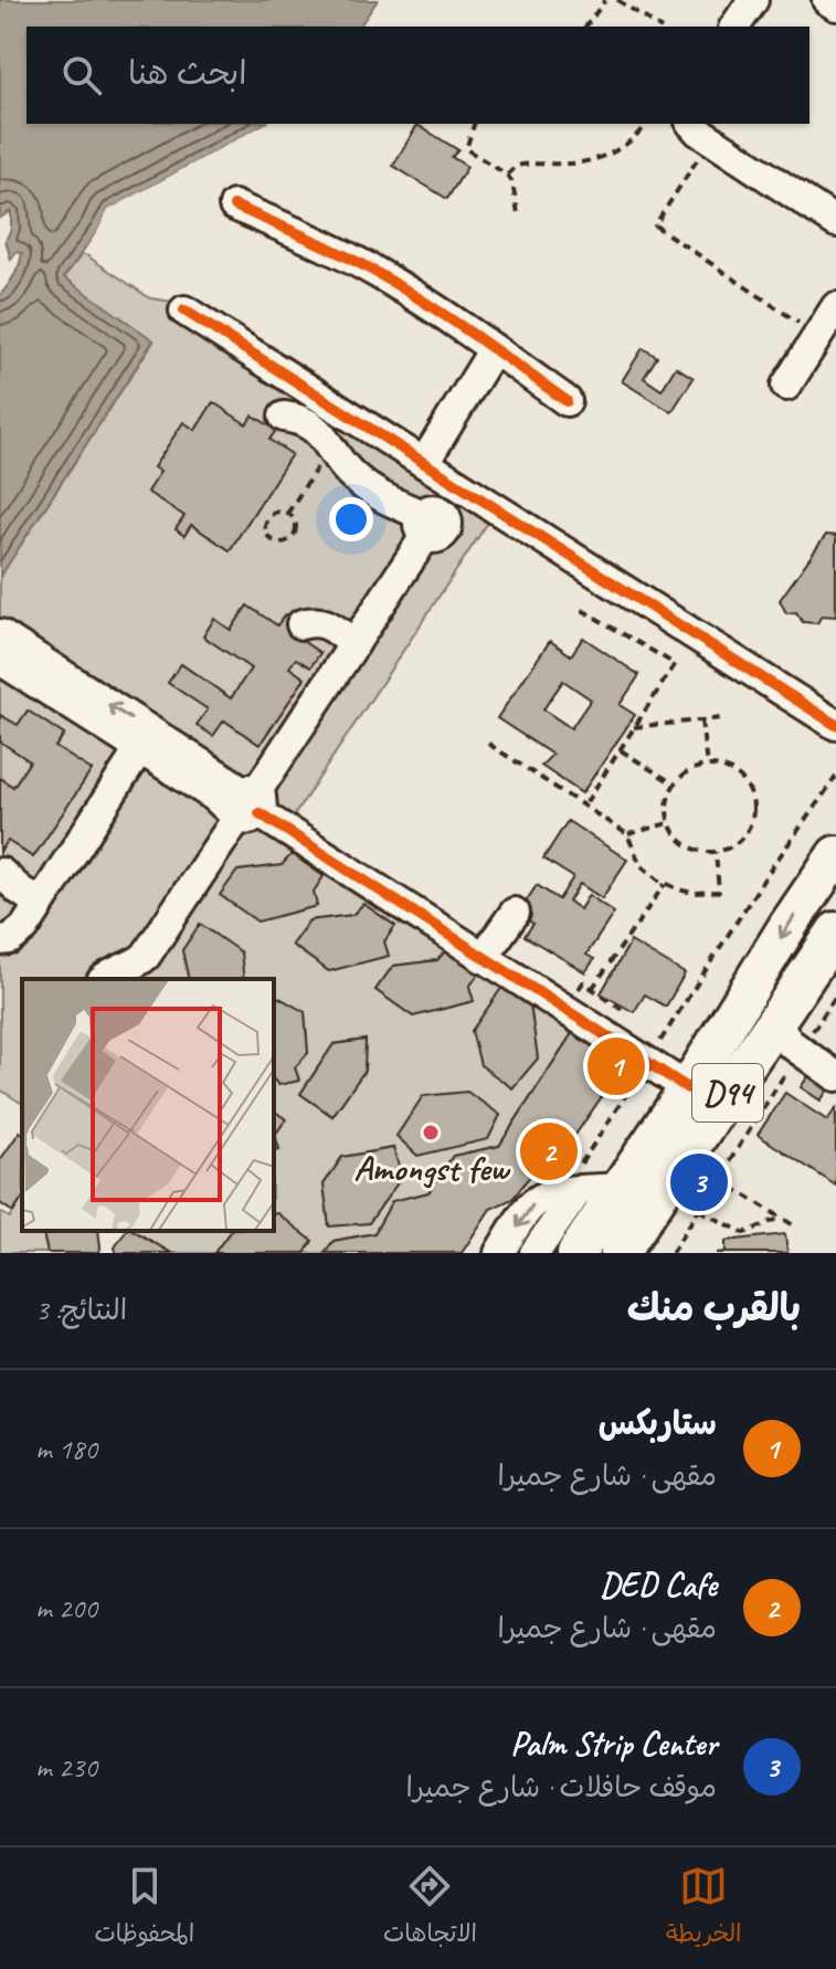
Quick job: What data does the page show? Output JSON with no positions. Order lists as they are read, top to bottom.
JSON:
{
  "streets": {
    "main road": ["D94"]
  },
  "places": ["Amongst few"],
  "page": {
    "search": "ابحث هنا",
    "pins": ["1", "2", "3"],
    "heading": ["بالقرب منك", "النتائج: 3"],
    "list": [
      {
        "mark": "1",
        "name": "ستاربكس",
        "note": "مقهى · شارع جميرا",
        "value": "180 m"
      },
      {
        "mark": "2",
        "name": "DED Cafe",
        "note": "مقهى · شارع جميرا",
        "value": "200 m"
      },
      {
        "mark": "3",
        "name": "Palm Strip Center",
        "note": "موقف حافلات · شارع جميرا",
        "value": "230 m"
      }
    ],
    "nav": ["الخريطة", "الاتجاهات", "المحفوظات"]
  }
}
